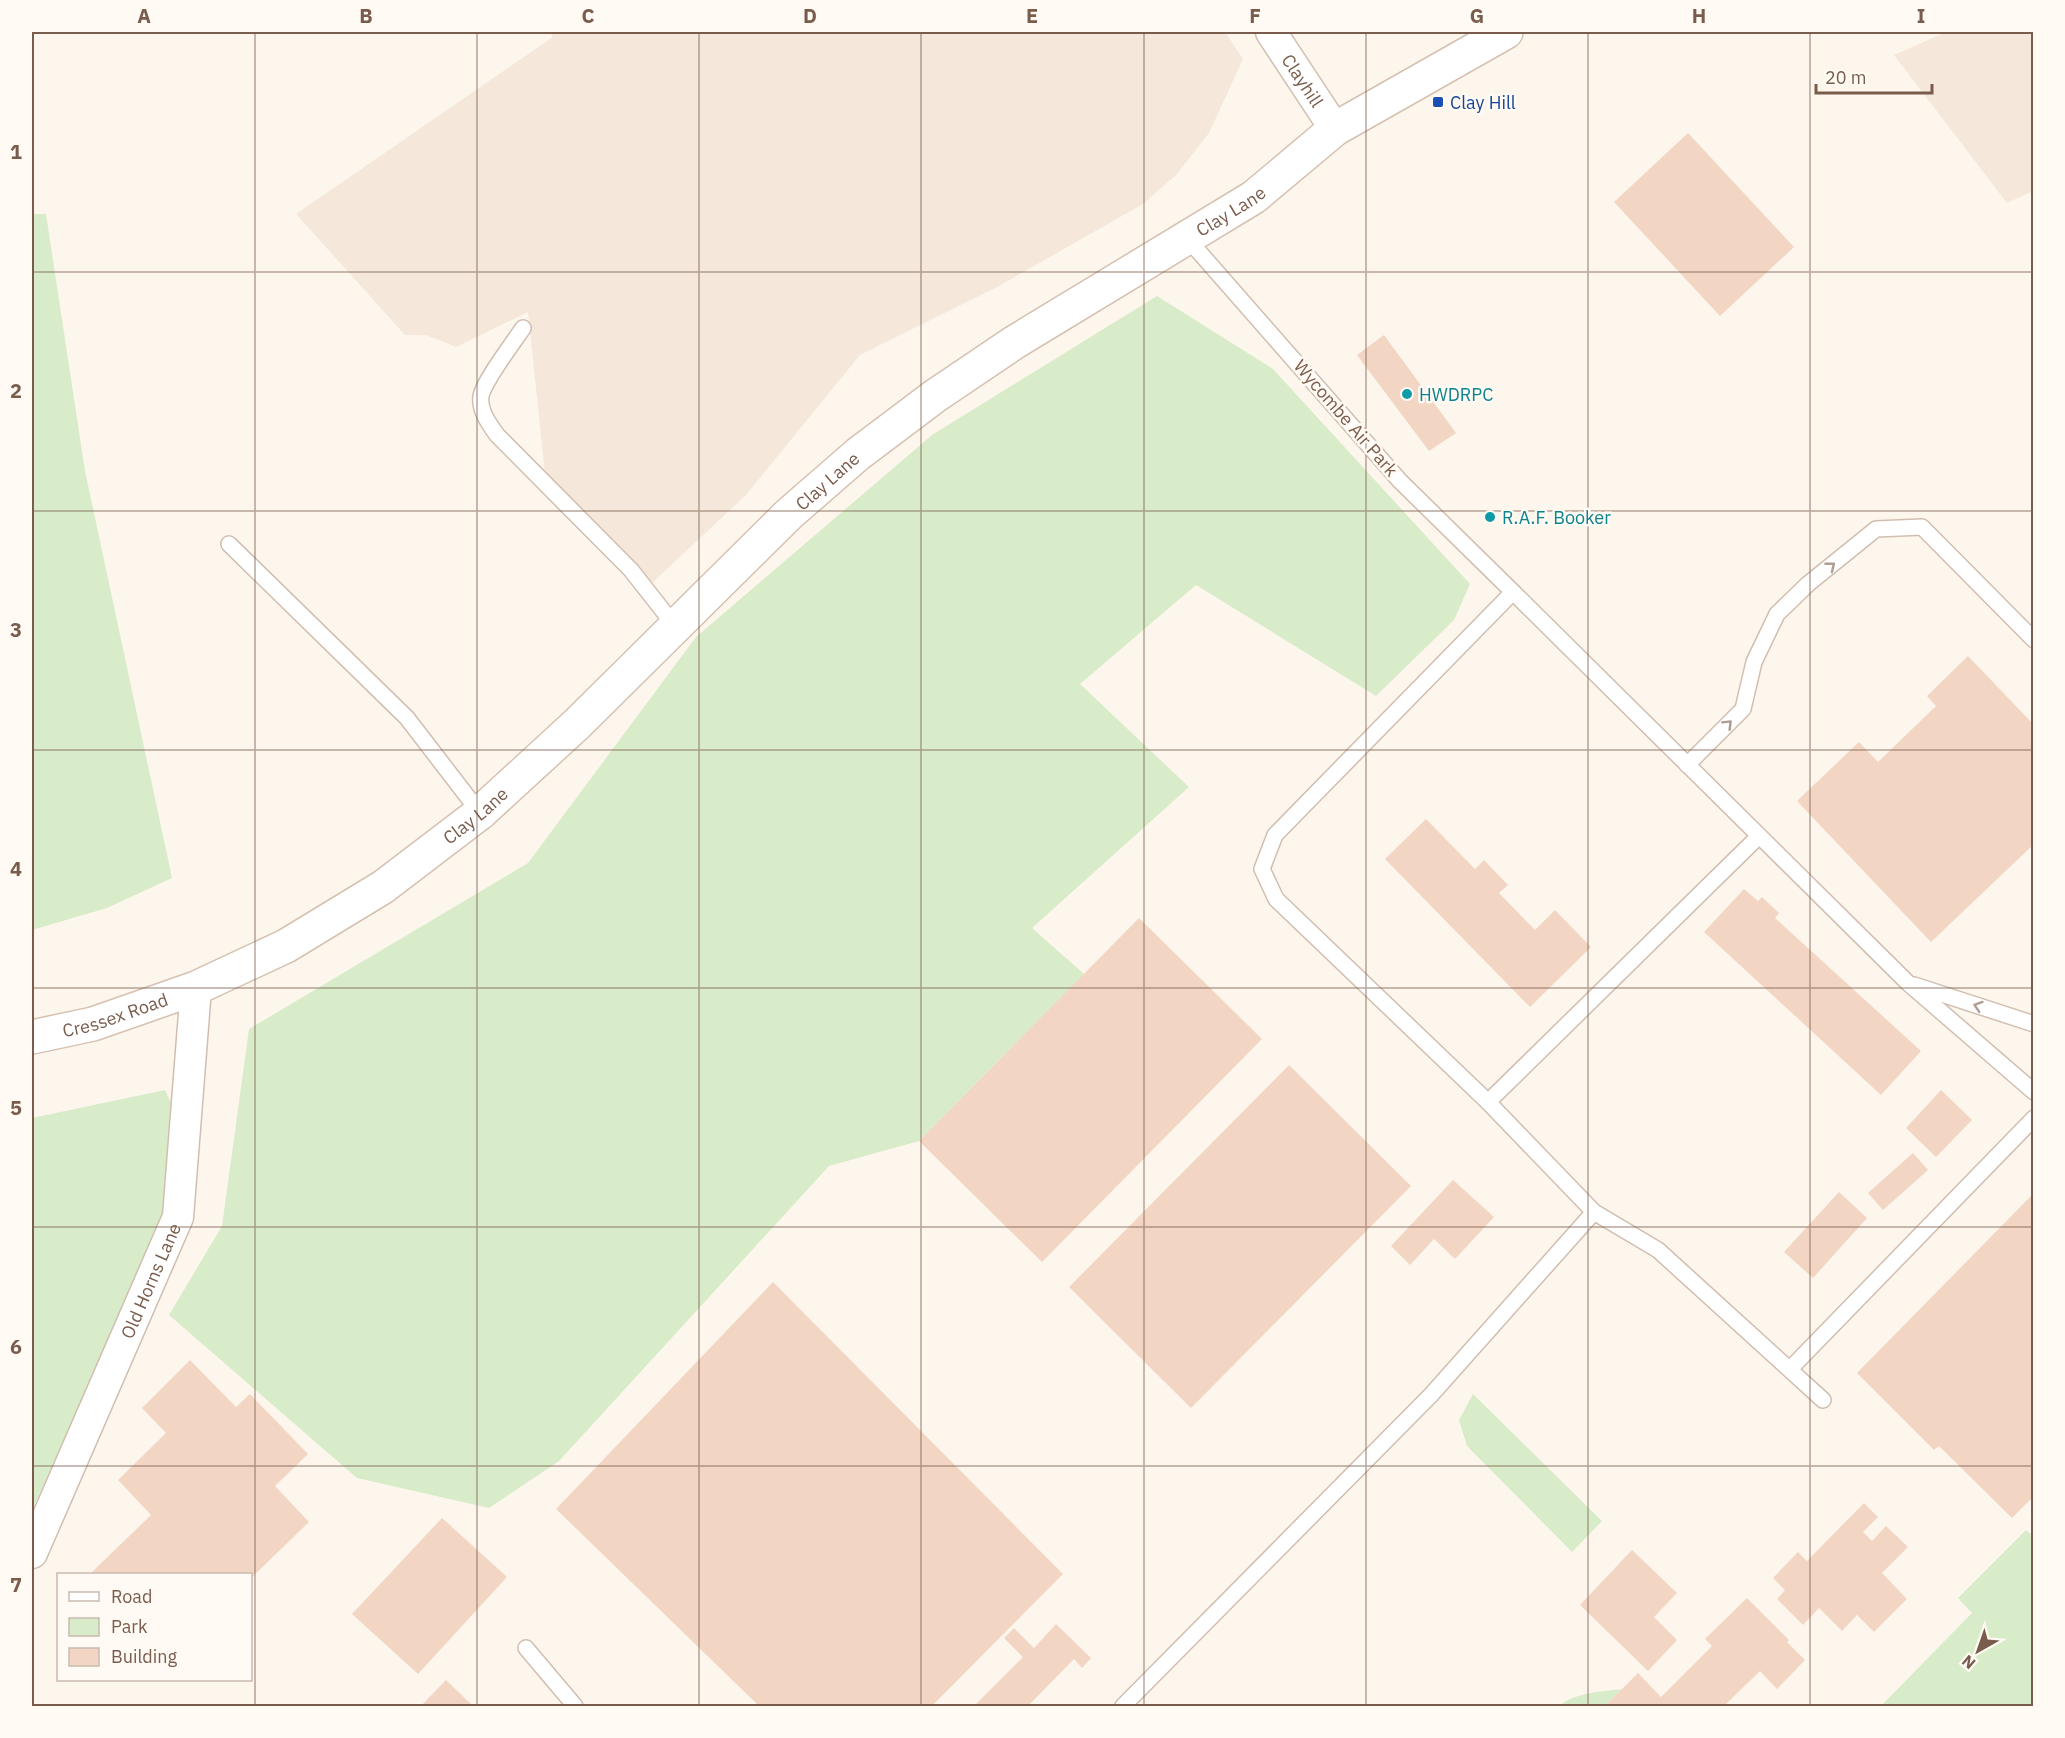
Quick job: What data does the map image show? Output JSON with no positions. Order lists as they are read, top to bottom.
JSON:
{
  "streets": {
    "street": [
      "Clayhill",
      "Clay Lane",
      "Cressex Road",
      "Old Horns Lane"
    ],
    "lane": ["Wycombe Air Park"]
  },
  "crossings": [
    ["Clayhill", "Clay Lane"],
    ["Clay Lane", "Wycombe Air Park"],
    ["Clay Lane", "Cressex Road"],
    ["Clay Lane", "Old Horns Lane"],
    ["Cressex Road", "Old Horns Lane"]
  ],
  "places": {
    "transit": ["Clay Hill"],
    "other": ["HWDRPC", "R.A.F. Booker"]
  },
  "legend": ["Road", "Park", "Building"],
  "scale_bar": "20 m",
  "north": "bottom left",
  "grid": {
    "columns": [
      "A",
      "B",
      "C",
      "D",
      "E",
      "F",
      "G",
      "H",
      "I"
    ],
    "rows": [
      "1",
      "2",
      "3",
      "4",
      "5",
      "6",
      "7"
    ]
  }
}
